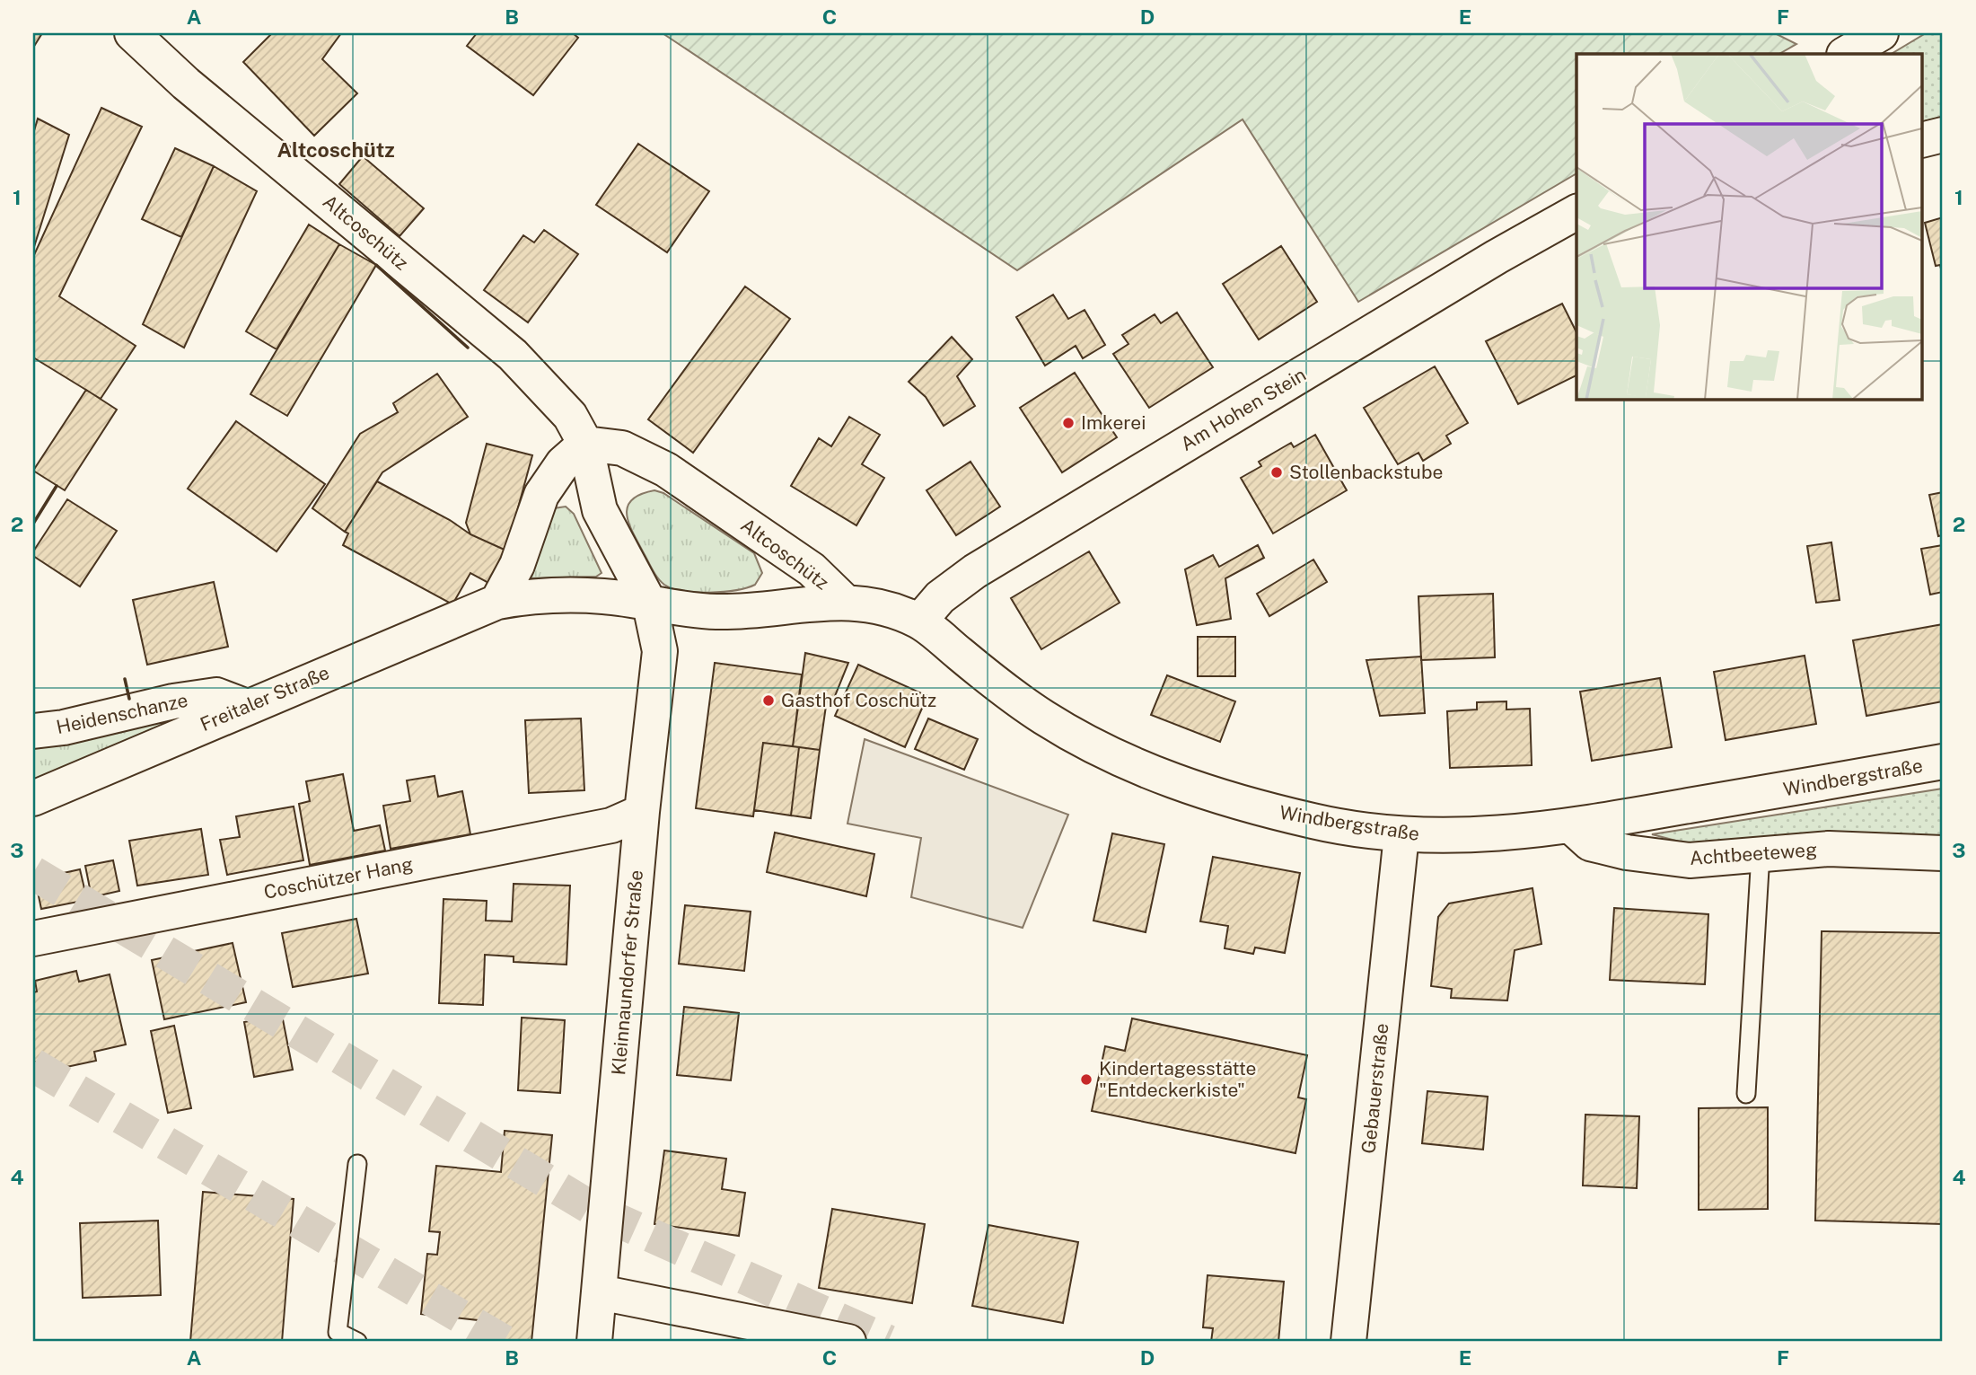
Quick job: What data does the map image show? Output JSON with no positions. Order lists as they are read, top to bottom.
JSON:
{
  "streets": {
    "street": [
      "Altcoschütz",
      "Am Hohen Stein",
      "Freitaler Straße",
      "Heidenschanze",
      "Windbergstraße",
      "Achtbeeteweg",
      "Coschützer Hang",
      "Kleinnaundorfer Straße",
      "Gebauerstraße"
    ]
  },
  "crossings": [
    ["Altcoschütz", "Freitaler Straße"],
    ["Altcoschütz", "Windbergstraße"],
    ["Altcoschütz", "Kleinnaundorfer Straße"],
    ["Am Hohen Stein", "Windbergstraße"],
    ["Freitaler Straße", "Heidenschanze"],
    ["Windbergstraße", "Achtbeeteweg"],
    ["Windbergstraße", "Gebauerstraße"],
    ["Coschützer Hang", "Kleinnaundorfer Straße"]
  ],
  "districts": ["Altcoschütz"],
  "places": [
    "Imkerei",
    "Stollenbackstube",
    "Gasthof Coschütz",
    "Kindertagesstätte \"Entdeckerkiste\""
  ],
  "grid": {
    "columns": [
      "A",
      "B",
      "C",
      "D",
      "E",
      "F"
    ],
    "rows": [
      "1",
      "2",
      "3",
      "4"
    ]
  }
}
